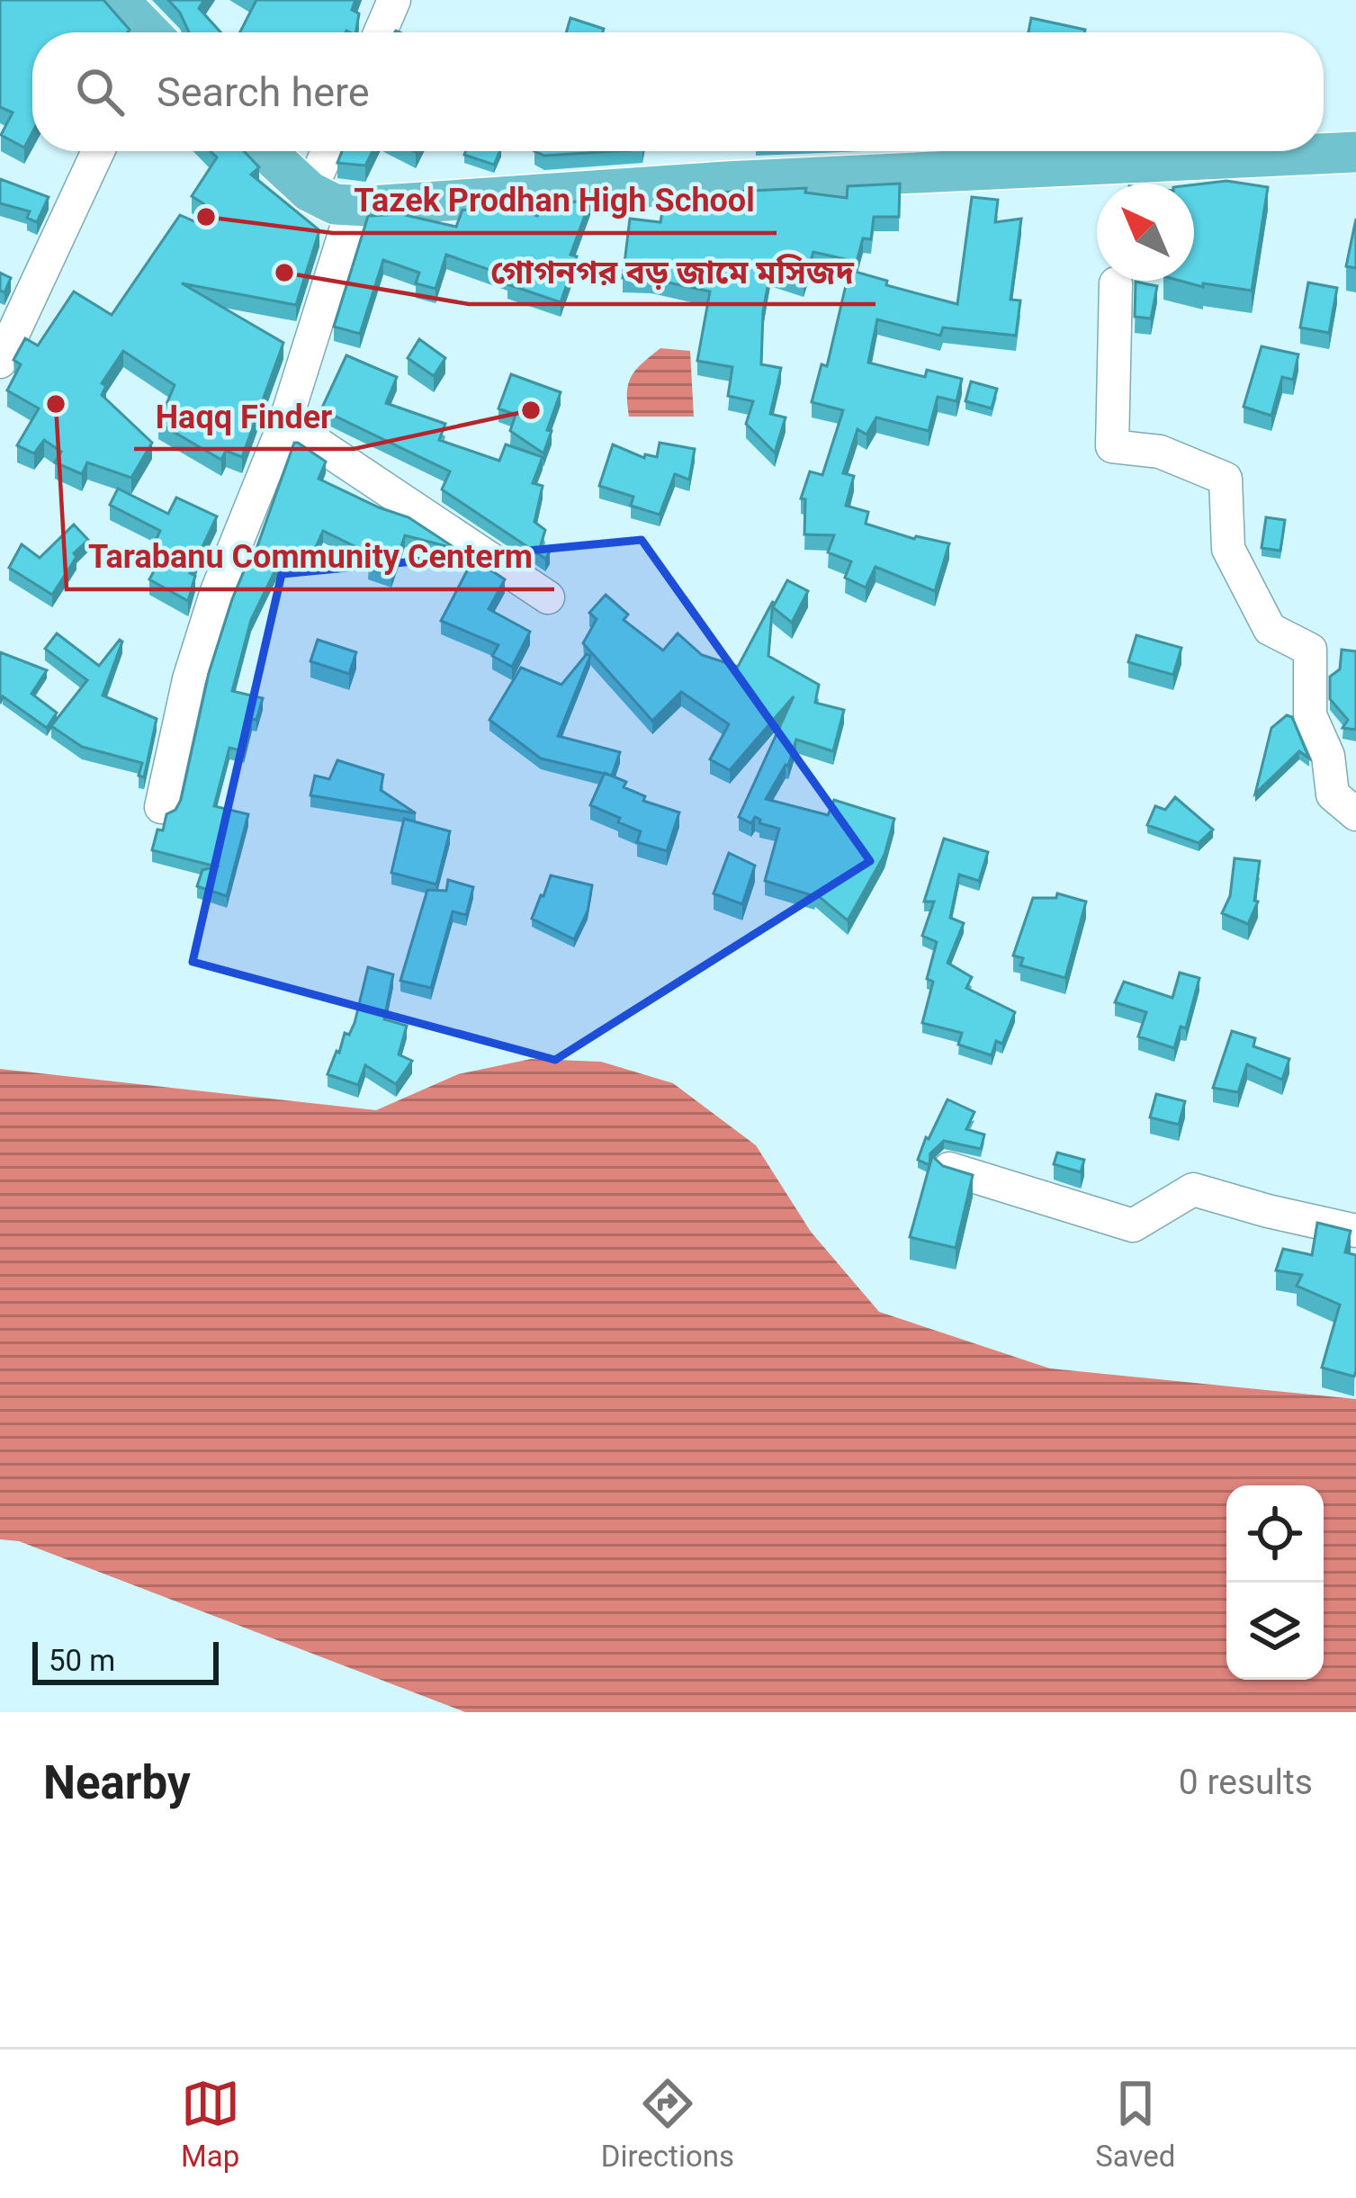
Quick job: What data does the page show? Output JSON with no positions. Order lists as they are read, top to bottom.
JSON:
{
  "places": [
    "Tazek Prodhan High School",
    "গোগনগর বড় জামে মসিজদ",
    "Tarabanu Community Centerm",
    "Haqq Finder"
  ],
  "scale_bar": "50 m",
  "north": "top left",
  "page": {
    "search": "Search here",
    "scale": "50 m",
    "heading": ["Nearby", "0 results"],
    "nav": ["Map", "Directions", "Saved"]
  }
}
